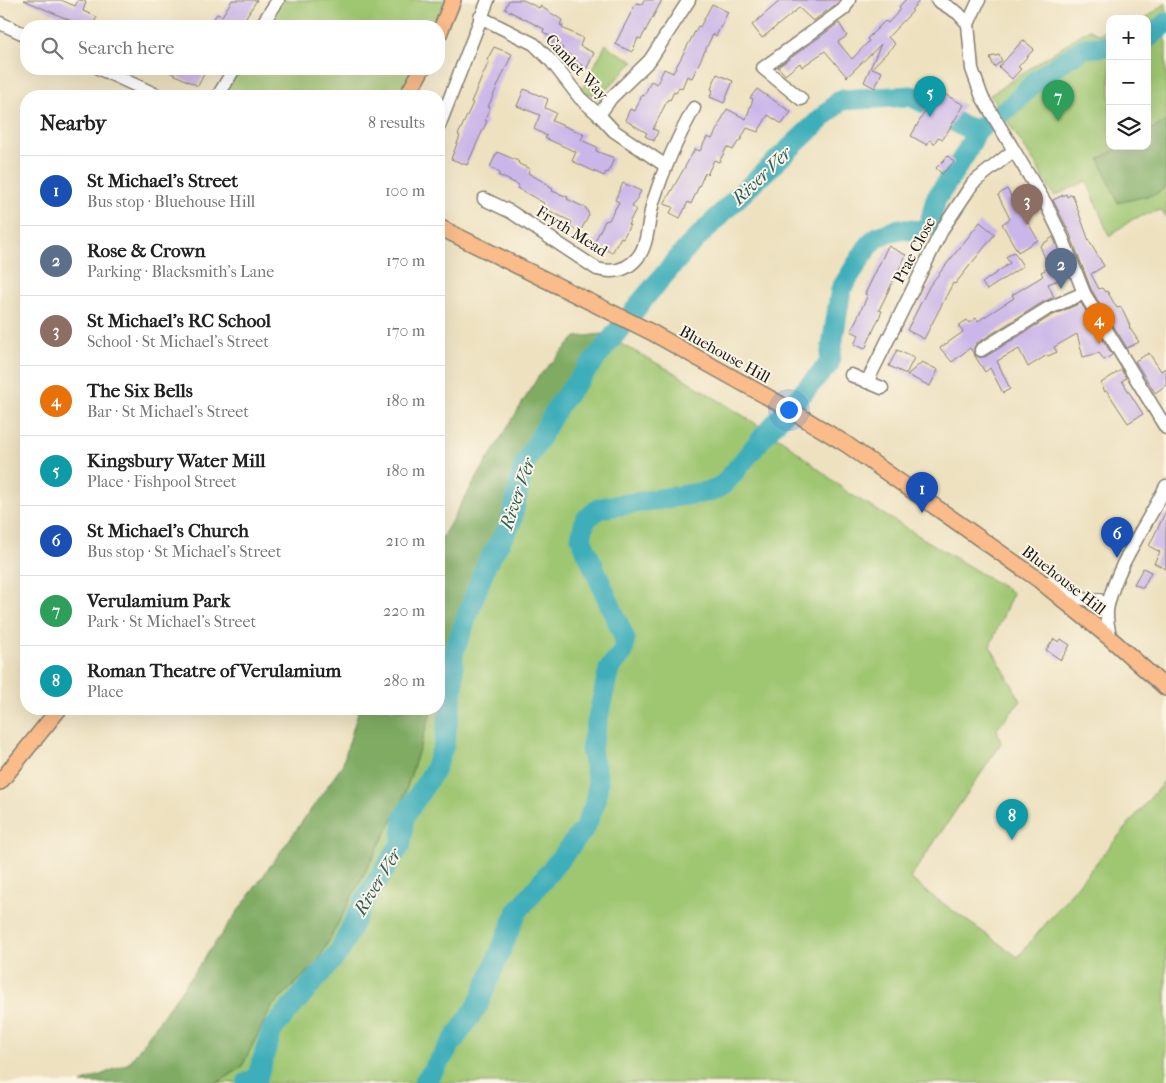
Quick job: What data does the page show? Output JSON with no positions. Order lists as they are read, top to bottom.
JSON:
{
  "streets": {
    "main road": ["Bluehouse Hill"],
    "street": ["Camlet Way", "Fryth Mead", "Prae Close"]
  },
  "water": ["River Ver"],
  "page": {
    "map_buttons": ["+", "−"],
    "search": "Search here",
    "pins": [
      "5",
      "7",
      "3",
      "2",
      "4",
      "1",
      "6",
      "8"
    ],
    "heading": ["Nearby", "8 results"],
    "list": [
      {
        "mark": "1",
        "name": "St Michael's Street",
        "note": "Bus stop · Bluehouse Hill",
        "value": "100 m"
      },
      {
        "mark": "2",
        "name": "Rose & Crown",
        "note": "Parking · Blacksmith's Lane",
        "value": "170 m"
      },
      {
        "mark": "3",
        "name": "St Michael's RC School",
        "note": "School · St Michael's Street",
        "value": "170 m"
      },
      {
        "mark": "4",
        "name": "The Six Bells",
        "note": "Bar · St Michael's Street",
        "value": "180 m"
      },
      {
        "mark": "5",
        "name": "Kingsbury Water Mill",
        "note": "Place · Fishpool Street",
        "value": "180 m"
      },
      {
        "mark": "6",
        "name": "St Michael's Church",
        "note": "Bus stop · St Michael's Street",
        "value": "210 m"
      },
      {
        "mark": "7",
        "name": "Verulamium Park",
        "note": "Park · St Michael's Street",
        "value": "220 m"
      },
      {
        "mark": "8",
        "name": "Roman Theatre of Verulamium",
        "note": "Place",
        "value": "280 m"
      }
    ]
  }
}
